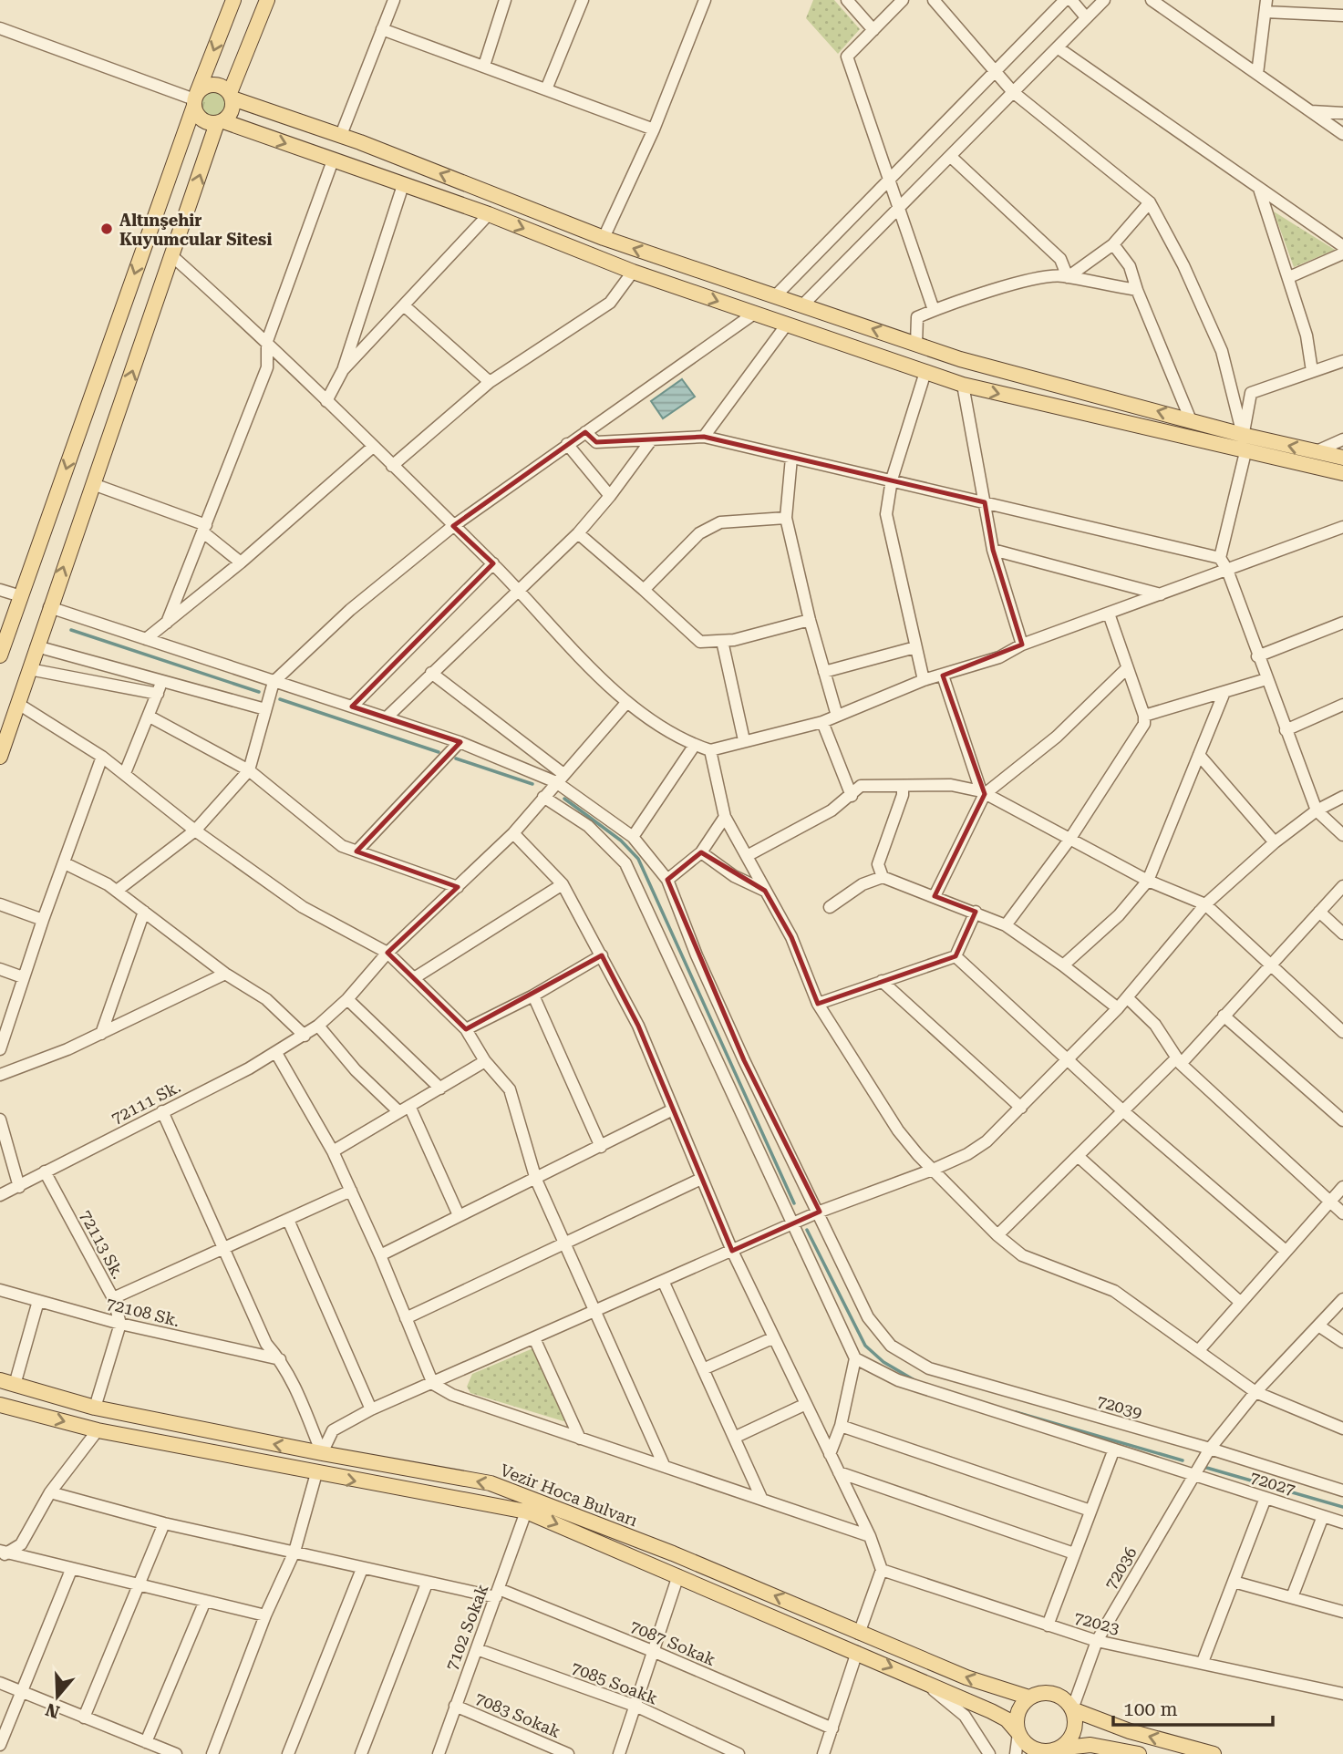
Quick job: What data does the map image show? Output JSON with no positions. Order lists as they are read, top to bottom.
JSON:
{
  "streets": {
    "main road": ["Vezir Hoca Bulvarı"],
    "street": [
      "72111 Sk.",
      "72113 Sk.",
      "72108 Sk.",
      "72039",
      "72027",
      "72036",
      "72023",
      "7102 Sokak",
      "7087 Sokak",
      "7085 Soakk",
      "7083 Sokak"
    ]
  },
  "crossings": [
    ["72111 Sk.", "72113 Sk."],
    ["72111 Sk.", "72039"],
    ["72113 Sk.", "72108 Sk."],
    ["72039", "72036"],
    ["72027", "72036"],
    ["Vezir Hoca Bulvarı", "72036"],
    ["Vezir Hoca Bulvarı", "7102 Sokak"],
    ["72036", "72023"],
    ["7102 Sokak", "7087 Sokak"],
    ["7102 Sokak", "7085 Soakk"],
    ["7102 Sokak", "7083 Sokak"]
  ],
  "places": ["Altınşehir Kuyumcular Sitesi"],
  "scale_bar": "100 m",
  "north": "bottom"
}
